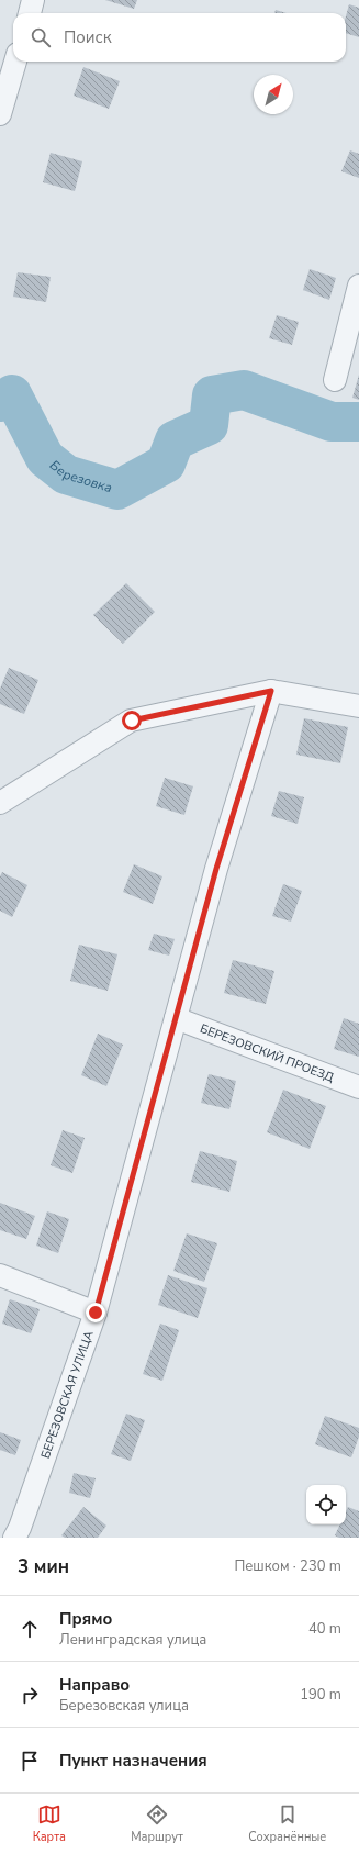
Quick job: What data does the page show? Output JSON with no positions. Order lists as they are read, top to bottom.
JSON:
{
  "streets": {
    "street": ["БЕРЕЗОВСКИЙ ПРОЕЗД", "БЕРЕЗОВСКАЯ УЛИЦА"]
  },
  "crossings": [
    ["БЕРЕЗОВСКИЙ ПРОЕЗД", "БЕРЕЗОВСКАЯ УЛИЦА"]
  ],
  "water": ["Березовка"],
  "north": "top right",
  "page": {
    "search": "Поиск",
    "heading": ["3 мин", "Пешком · 230 m"],
    "list": [
      ["Прямо", "Ленинградская улица", "40 m"],
      ["Направо", "Березовская улица", "190 m"],
      "Пункт назначения"
    ],
    "nav": ["Карта", "Маршрут", "Сохранённые"]
  }
}
